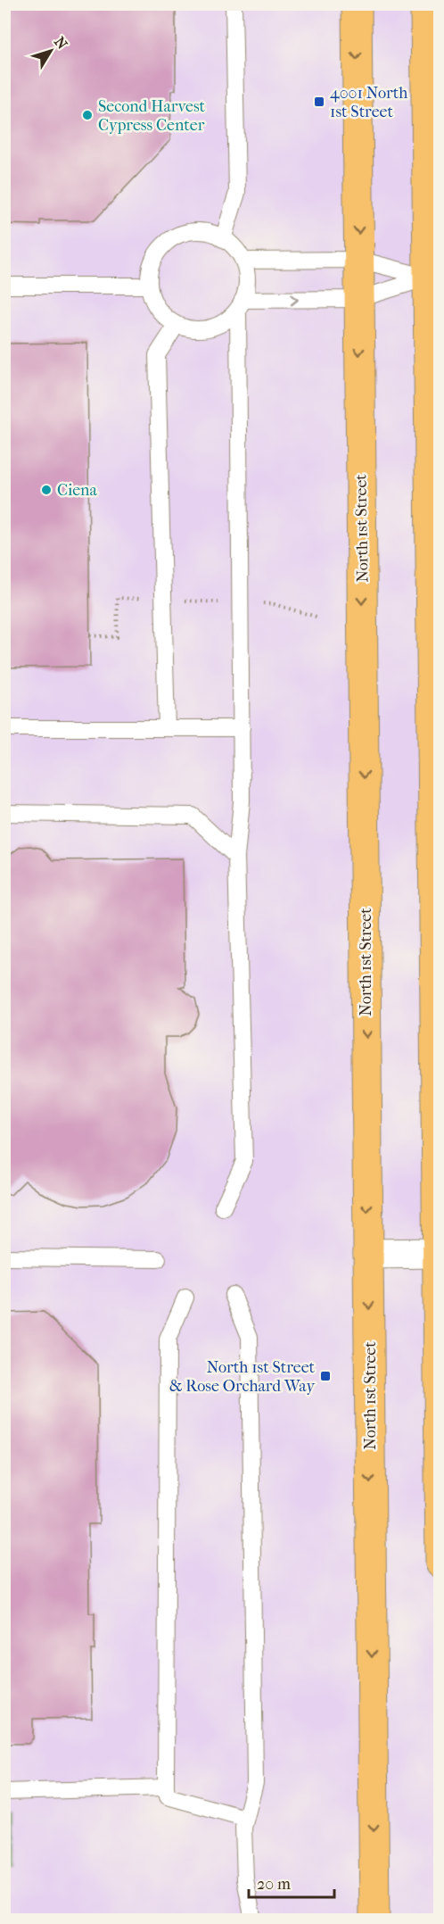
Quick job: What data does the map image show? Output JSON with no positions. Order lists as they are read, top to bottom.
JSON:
{
  "streets": {
    "main road": ["North 1st Street"]
  },
  "places": {
    "transit": ["4001 North 1st Street", "North 1st Street & Rose Orchard Way"],
    "other": ["Second Harvest Cypress Center", "Ciena"]
  },
  "scale_bar": "20 m",
  "north": "top right"
}
